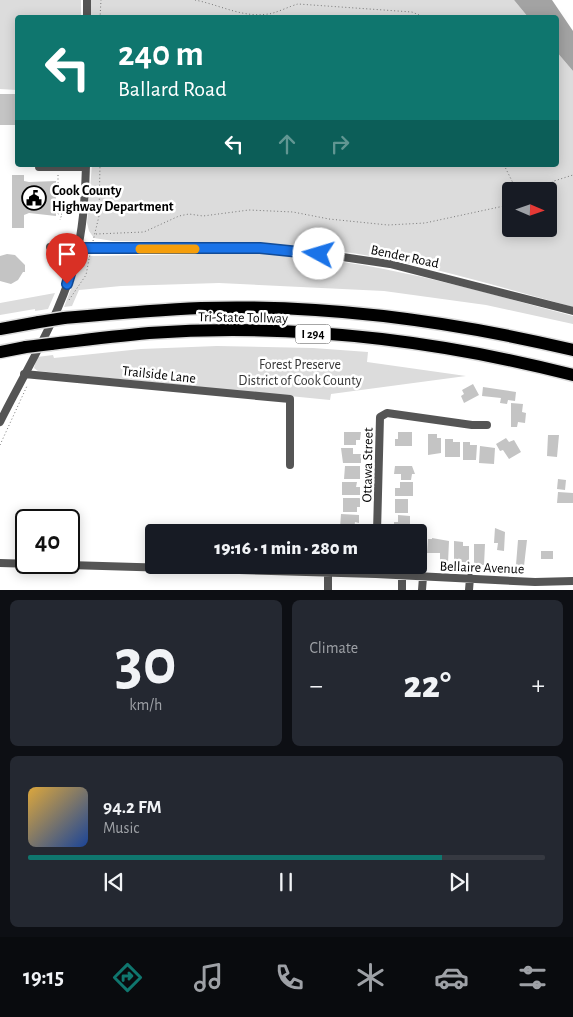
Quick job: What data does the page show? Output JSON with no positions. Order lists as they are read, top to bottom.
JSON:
{
  "streets": {
    "highway": ["Tri-State Tollway", "I 294"],
    "street": [
      "Bender Road",
      "Trailside Lane",
      "Ottawa Street",
      "Bellaire Avenue"
    ]
  },
  "parks": ["Forest Preserve District of Cook County"],
  "places": {
    "public building": ["Cook County Highway Department"]
  },
  "north": "right",
  "page": {
    "turn": ["240 m", "Ballard Road"],
    "limit": "40",
    "trip": "19:16 · 1 min · 280 m",
    "tile": [
      ["30", "km/h"],
      "Climate"
    ],
    "heat": ["−", "22°", "+"],
    "song": ["94.2 FM", "Music"],
    "tabs": "19:15"
  }
}
